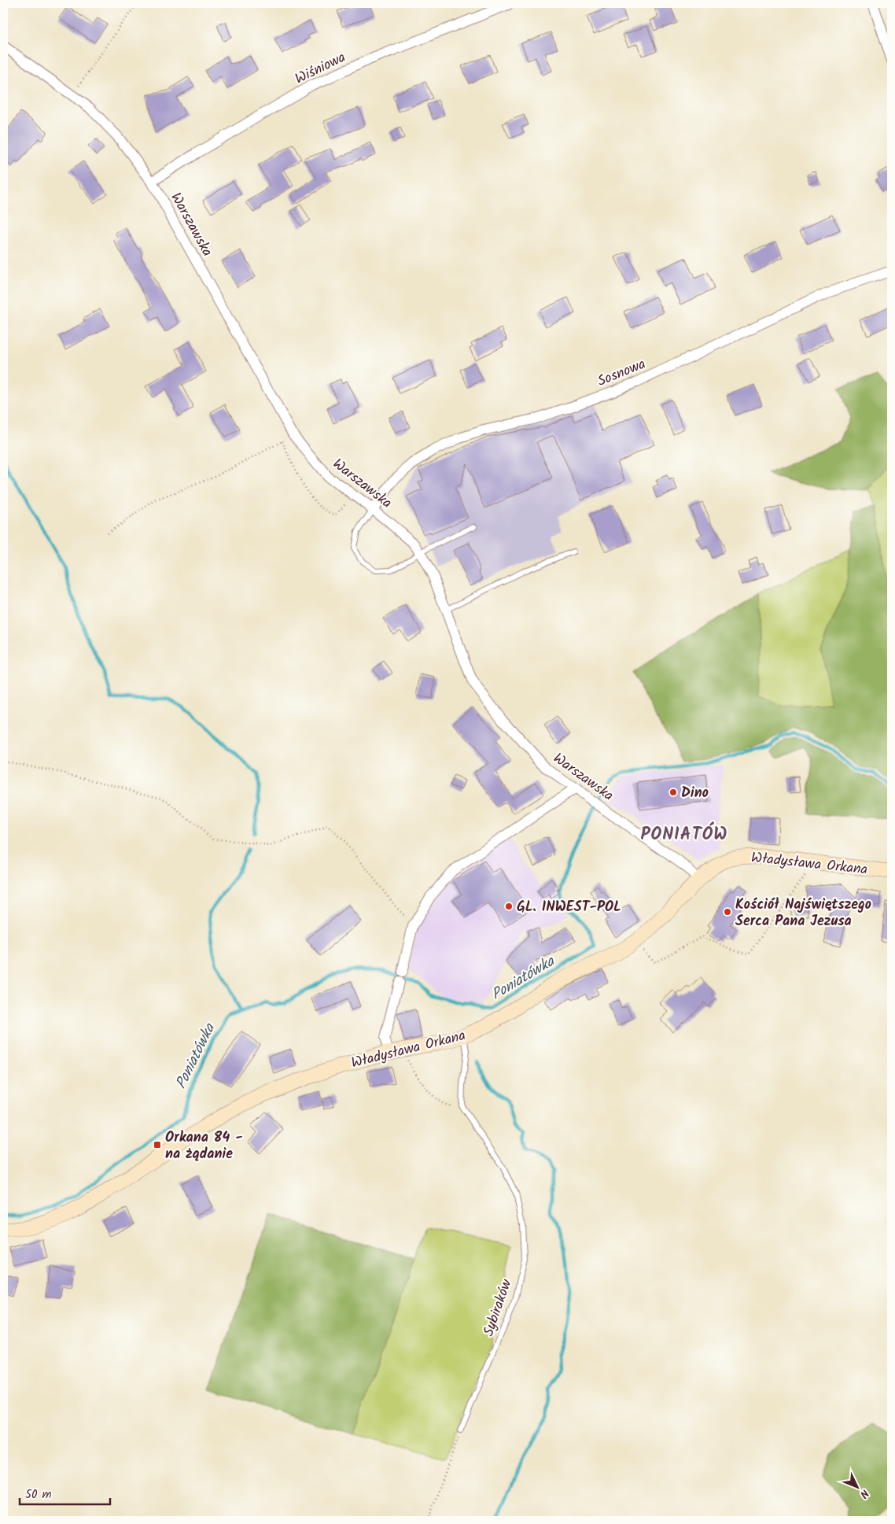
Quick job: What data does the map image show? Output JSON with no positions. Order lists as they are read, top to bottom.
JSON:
{
  "streets": {
    "street": [
      "Wiśniowa",
      "Warszawska",
      "Sosnowa",
      "Władysława Orkana"
    ],
    "lane": ["Sybiraków"]
  },
  "crossings": [
    ["Wiśniowa", "Warszawska"],
    ["Warszawska", "Sosnowa"],
    ["Warszawska", "Władysława Orkana"]
  ],
  "districts": ["PONIATÓW"],
  "water": ["Poniatówka"],
  "places": {
    "other": ["Dino", "GL. INWEST-POL", "Kościół Najświętszego Serca Pana Jezusa"],
    "transit": ["Orkana 84 - na żądanie"]
  },
  "scale_bar": "50 m",
  "north": "bottom right"
}
